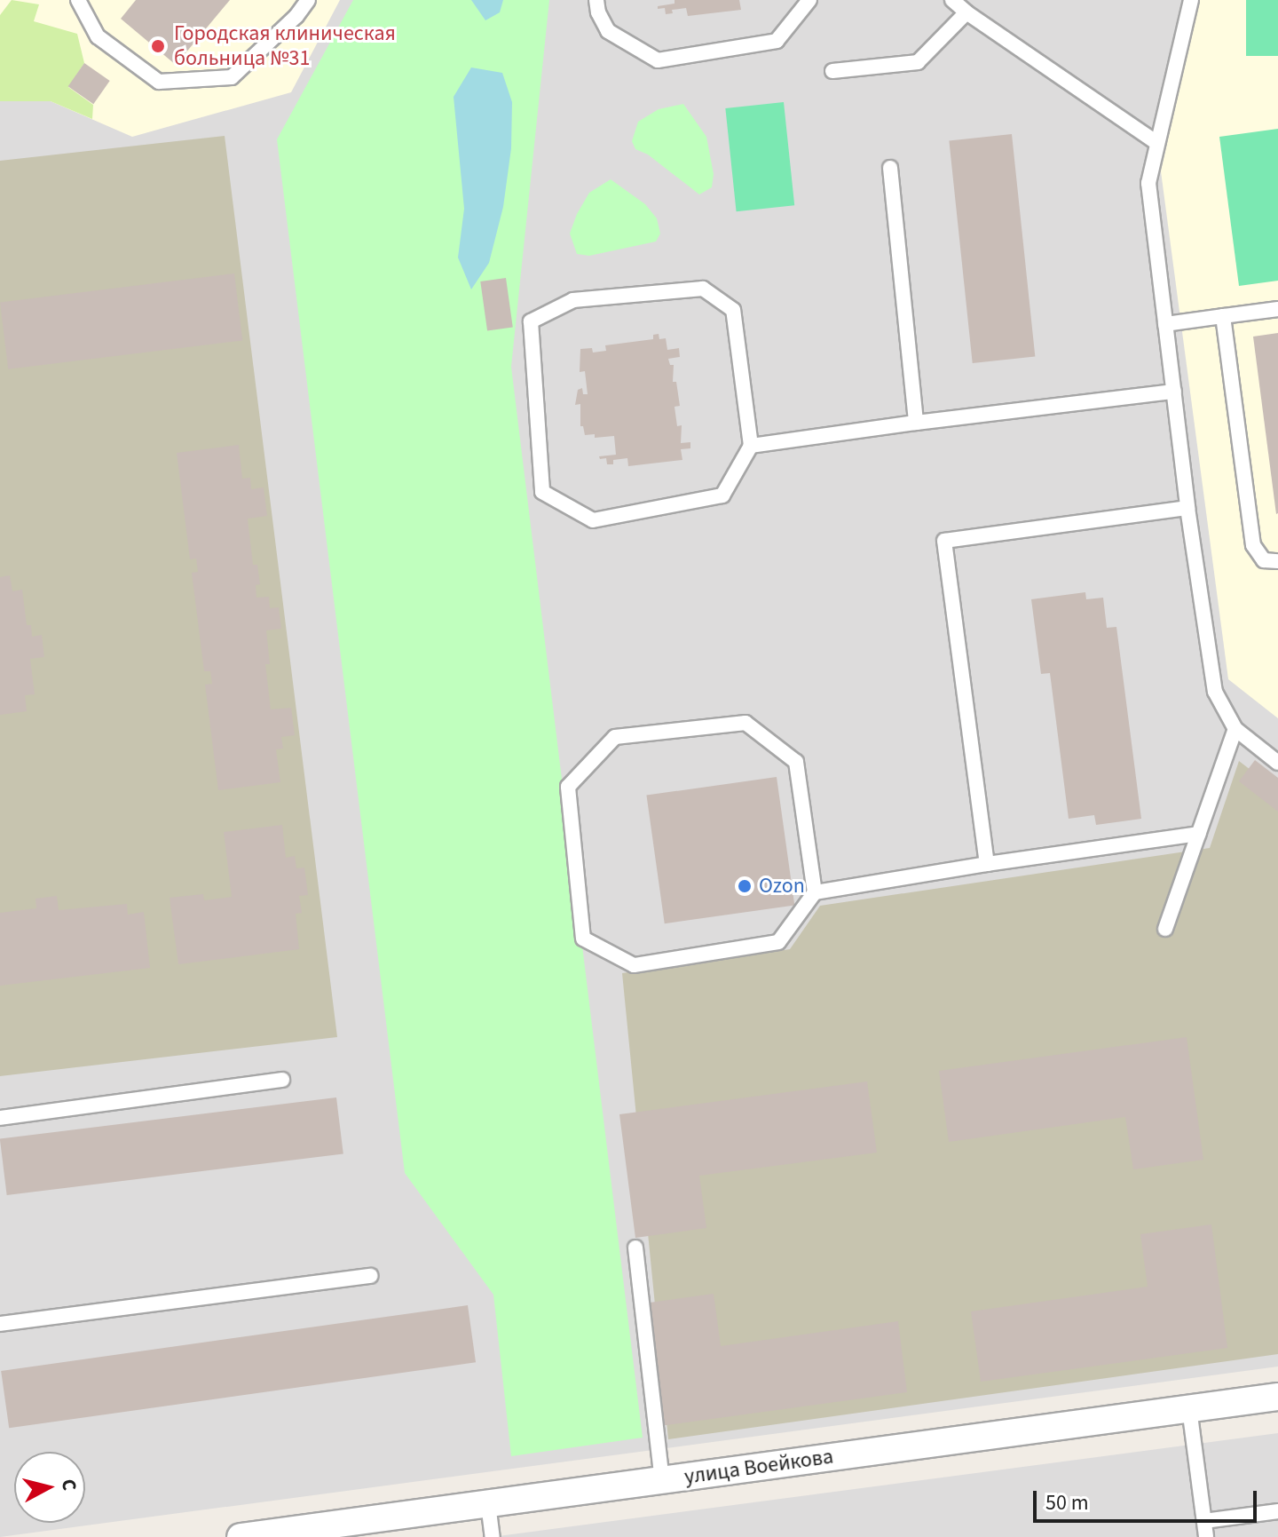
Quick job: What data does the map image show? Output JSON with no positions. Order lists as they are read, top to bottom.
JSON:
{
  "streets": {
    "street": ["улица Воейкова"]
  },
  "places": ["Городская клиническая больница №31", "Ozon"],
  "scale_bar": "50 m",
  "north": "right"
}
